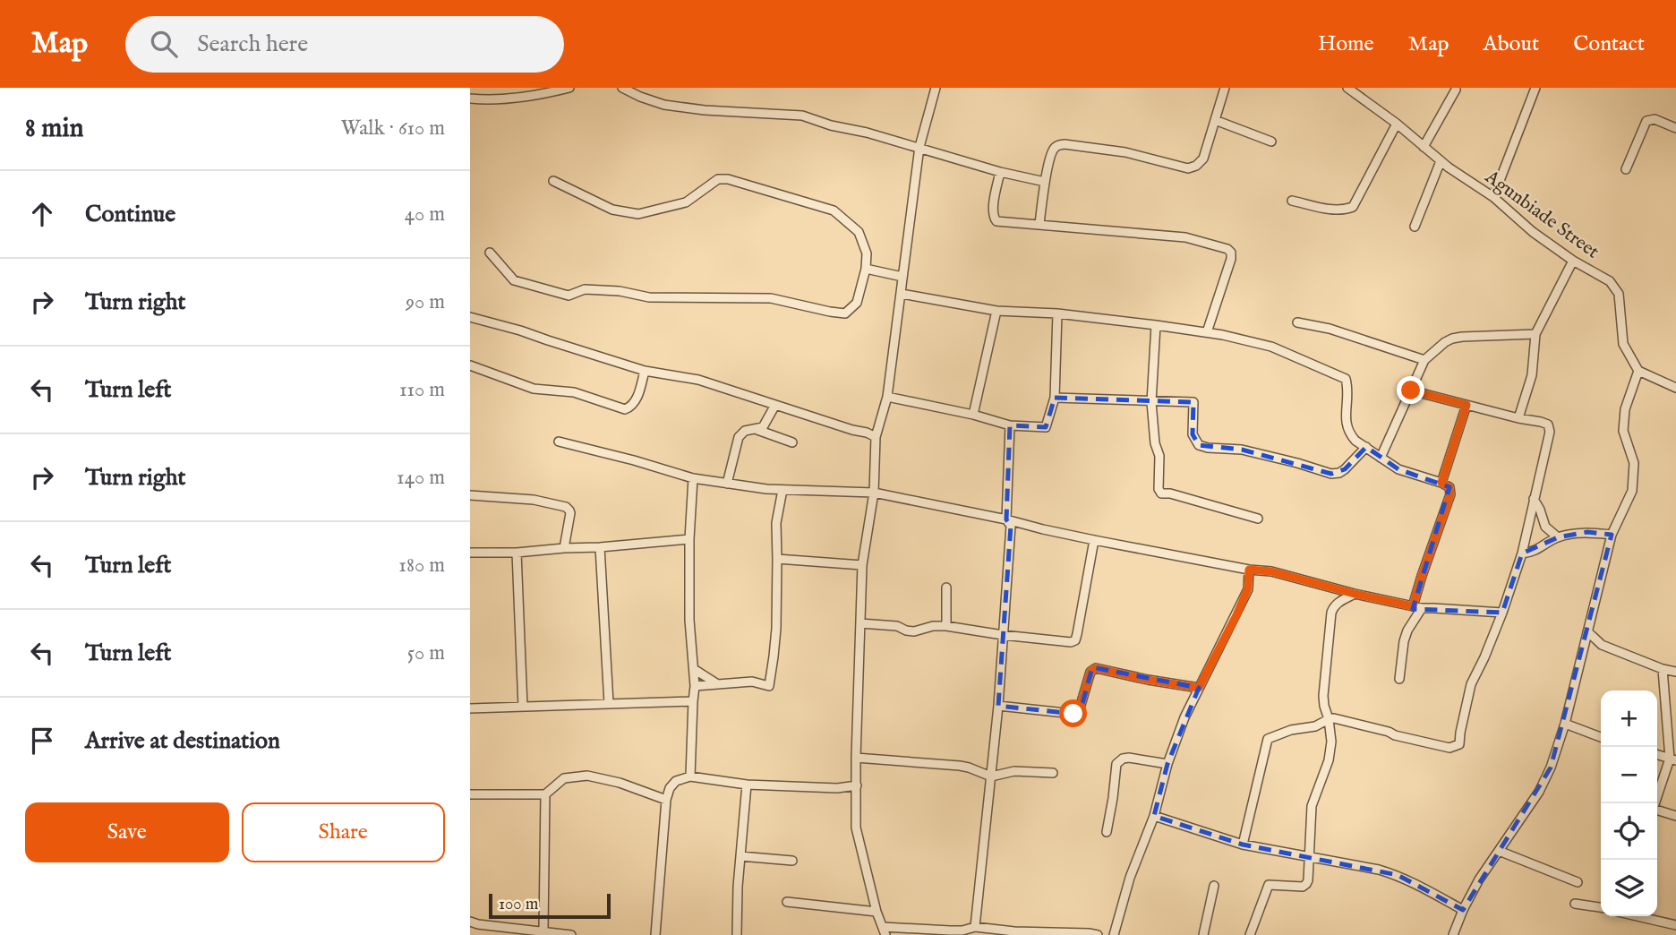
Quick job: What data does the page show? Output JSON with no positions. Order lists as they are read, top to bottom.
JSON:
{
  "streets": {
    "street": ["Agunbiade Street"]
  },
  "scale_bar": "100 m",
  "page": {
    "header": "Map",
    "search": "Search here",
    "nav": [
      "Home",
      "Map",
      "About",
      "Contact"
    ],
    "heading": ["8 min", "Walk · 610 m"],
    "list": [
      ["Continue", "40 m"],
      ["Turn right", "90 m"],
      ["Turn left", "110 m"],
      ["Turn right", "140 m"],
      ["Turn left", "180 m"],
      ["Turn left", "50 m"],
      "Arrive at destination"
    ],
    "map_buttons": ["+", "−"],
    "buttons": ["Save", "Share"],
    "scale": "100 m"
  }
}
